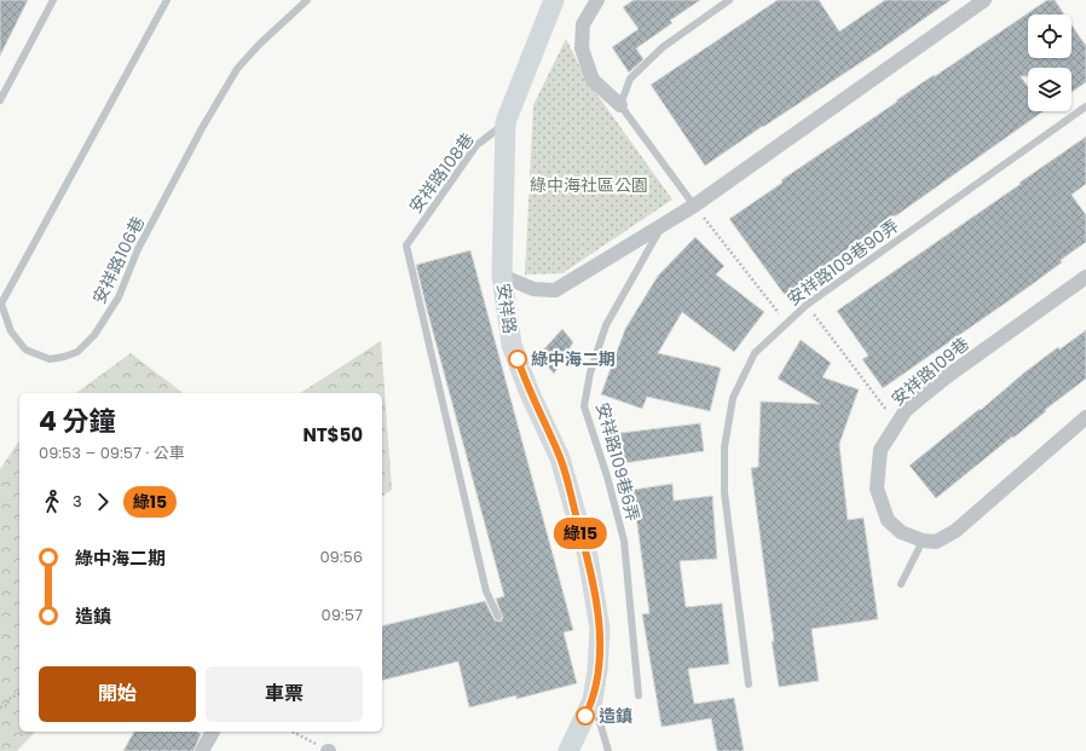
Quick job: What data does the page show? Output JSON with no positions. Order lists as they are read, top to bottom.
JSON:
{
  "streets": {
    "street": ["安祥路", "安祥路109巷"],
    "lane": [
      "安祥路108巷",
      "安祥路106巷",
      "安祥路109巷90弄",
      "安祥路109巷6弄"
    ]
  },
  "crossings": [
    ["安祥路108巷", "安祥路"]
  ],
  "parks": ["綠中海社區公園"],
  "places": ["綠中海二期", "造鎮"],
  "lines": ["bus line 綠15"],
  "page": {
    "on_map": "綠15",
    "heading": ["4 分鐘", "09:53 – 09:57 · 公車", "NT$50"],
    "legs": ["3", "綠15"],
    "list": [
      {
        "name": "綠中海二期",
        "value": "09:56"
      },
      {
        "name": "造鎮",
        "value": "09:57"
      }
    ],
    "buttons": ["開始", "車票"]
  }
}
